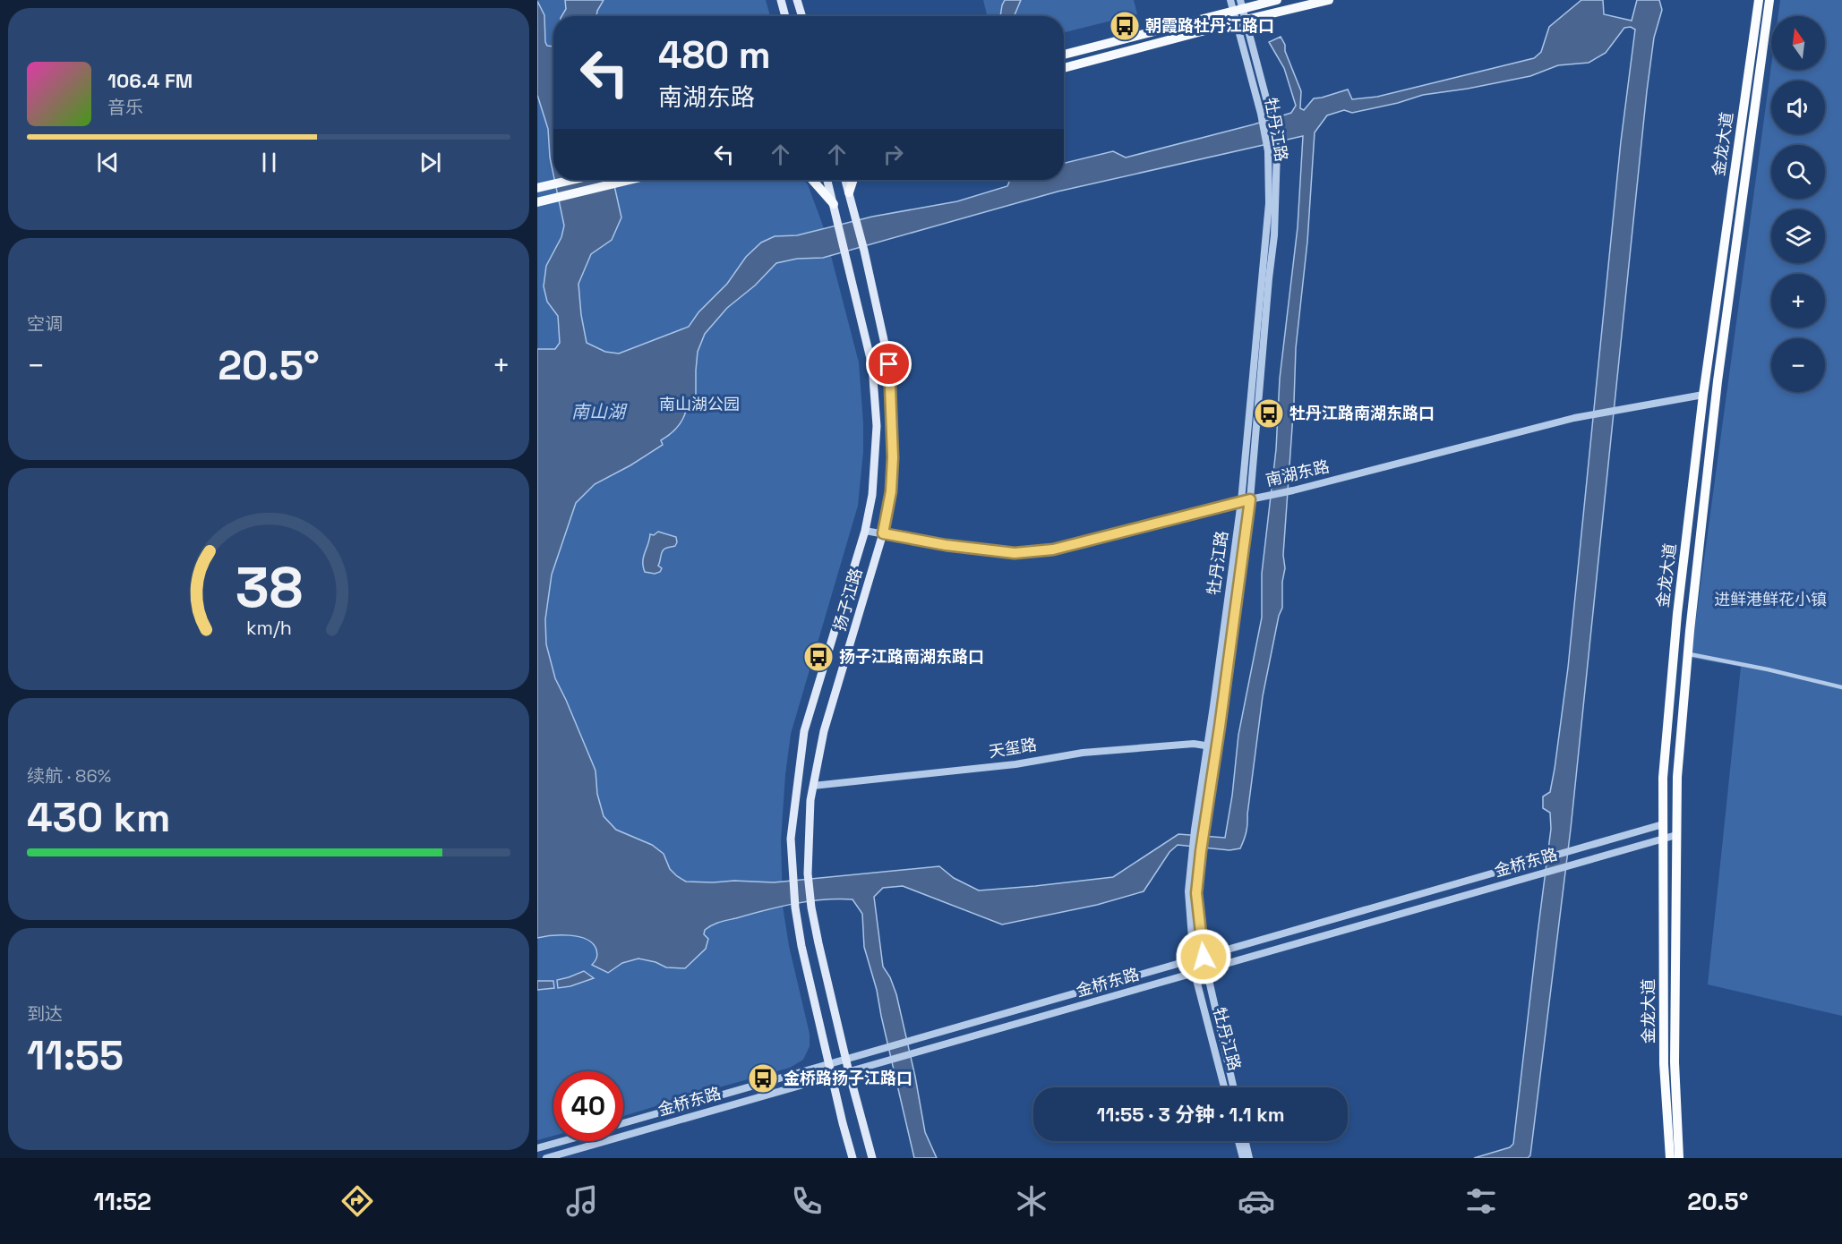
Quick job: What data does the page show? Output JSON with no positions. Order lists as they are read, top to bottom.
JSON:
{
  "streets": {
    "highway": ["金龙大道"],
    "main road": ["扬子江路", "金桥东路"],
    "street": ["牡丹江路", "南湖东路", "天玺路"]
  },
  "crossings": [
    ["牡丹江路", "南湖东路"],
    ["牡丹江路", "天玺路"],
    ["牡丹江路", "金桥东路"],
    ["金龙大道", "南湖东路"],
    ["金龙大道", "金桥东路"],
    ["南湖东路", "扬子江路"],
    ["扬子江路", "天玺路"],
    ["扬子江路", "金桥东路"]
  ],
  "water": ["南山湖"],
  "parks": ["南山湖公园", "进鲜港鲜花小镇"],
  "places": {
    "bus stop": [
      "朝霞路牡丹江路口",
      "牡丹江路南湖东路口",
      "扬子江路南湖东路口",
      "金桥路扬子江路口"
    ]
  },
  "north": "top",
  "page": {
    "map_buttons": ["+", "−"],
    "turn": ["480 m", "南湖东路"],
    "song": ["106.4 FM", "音乐"],
    "tile": [
      "空调",
      ["续航 · 86%", "430 km"],
      ["到达", "11:55"]
    ],
    "heat": ["−", "20.5°", "+"],
    "limit": "40",
    "trip": "11:55 · 3 分钟 · 1.1 km",
    "tabs": ["11:52", "20.5°"],
    "gauge": ["38", "km/h"]
  }
}
